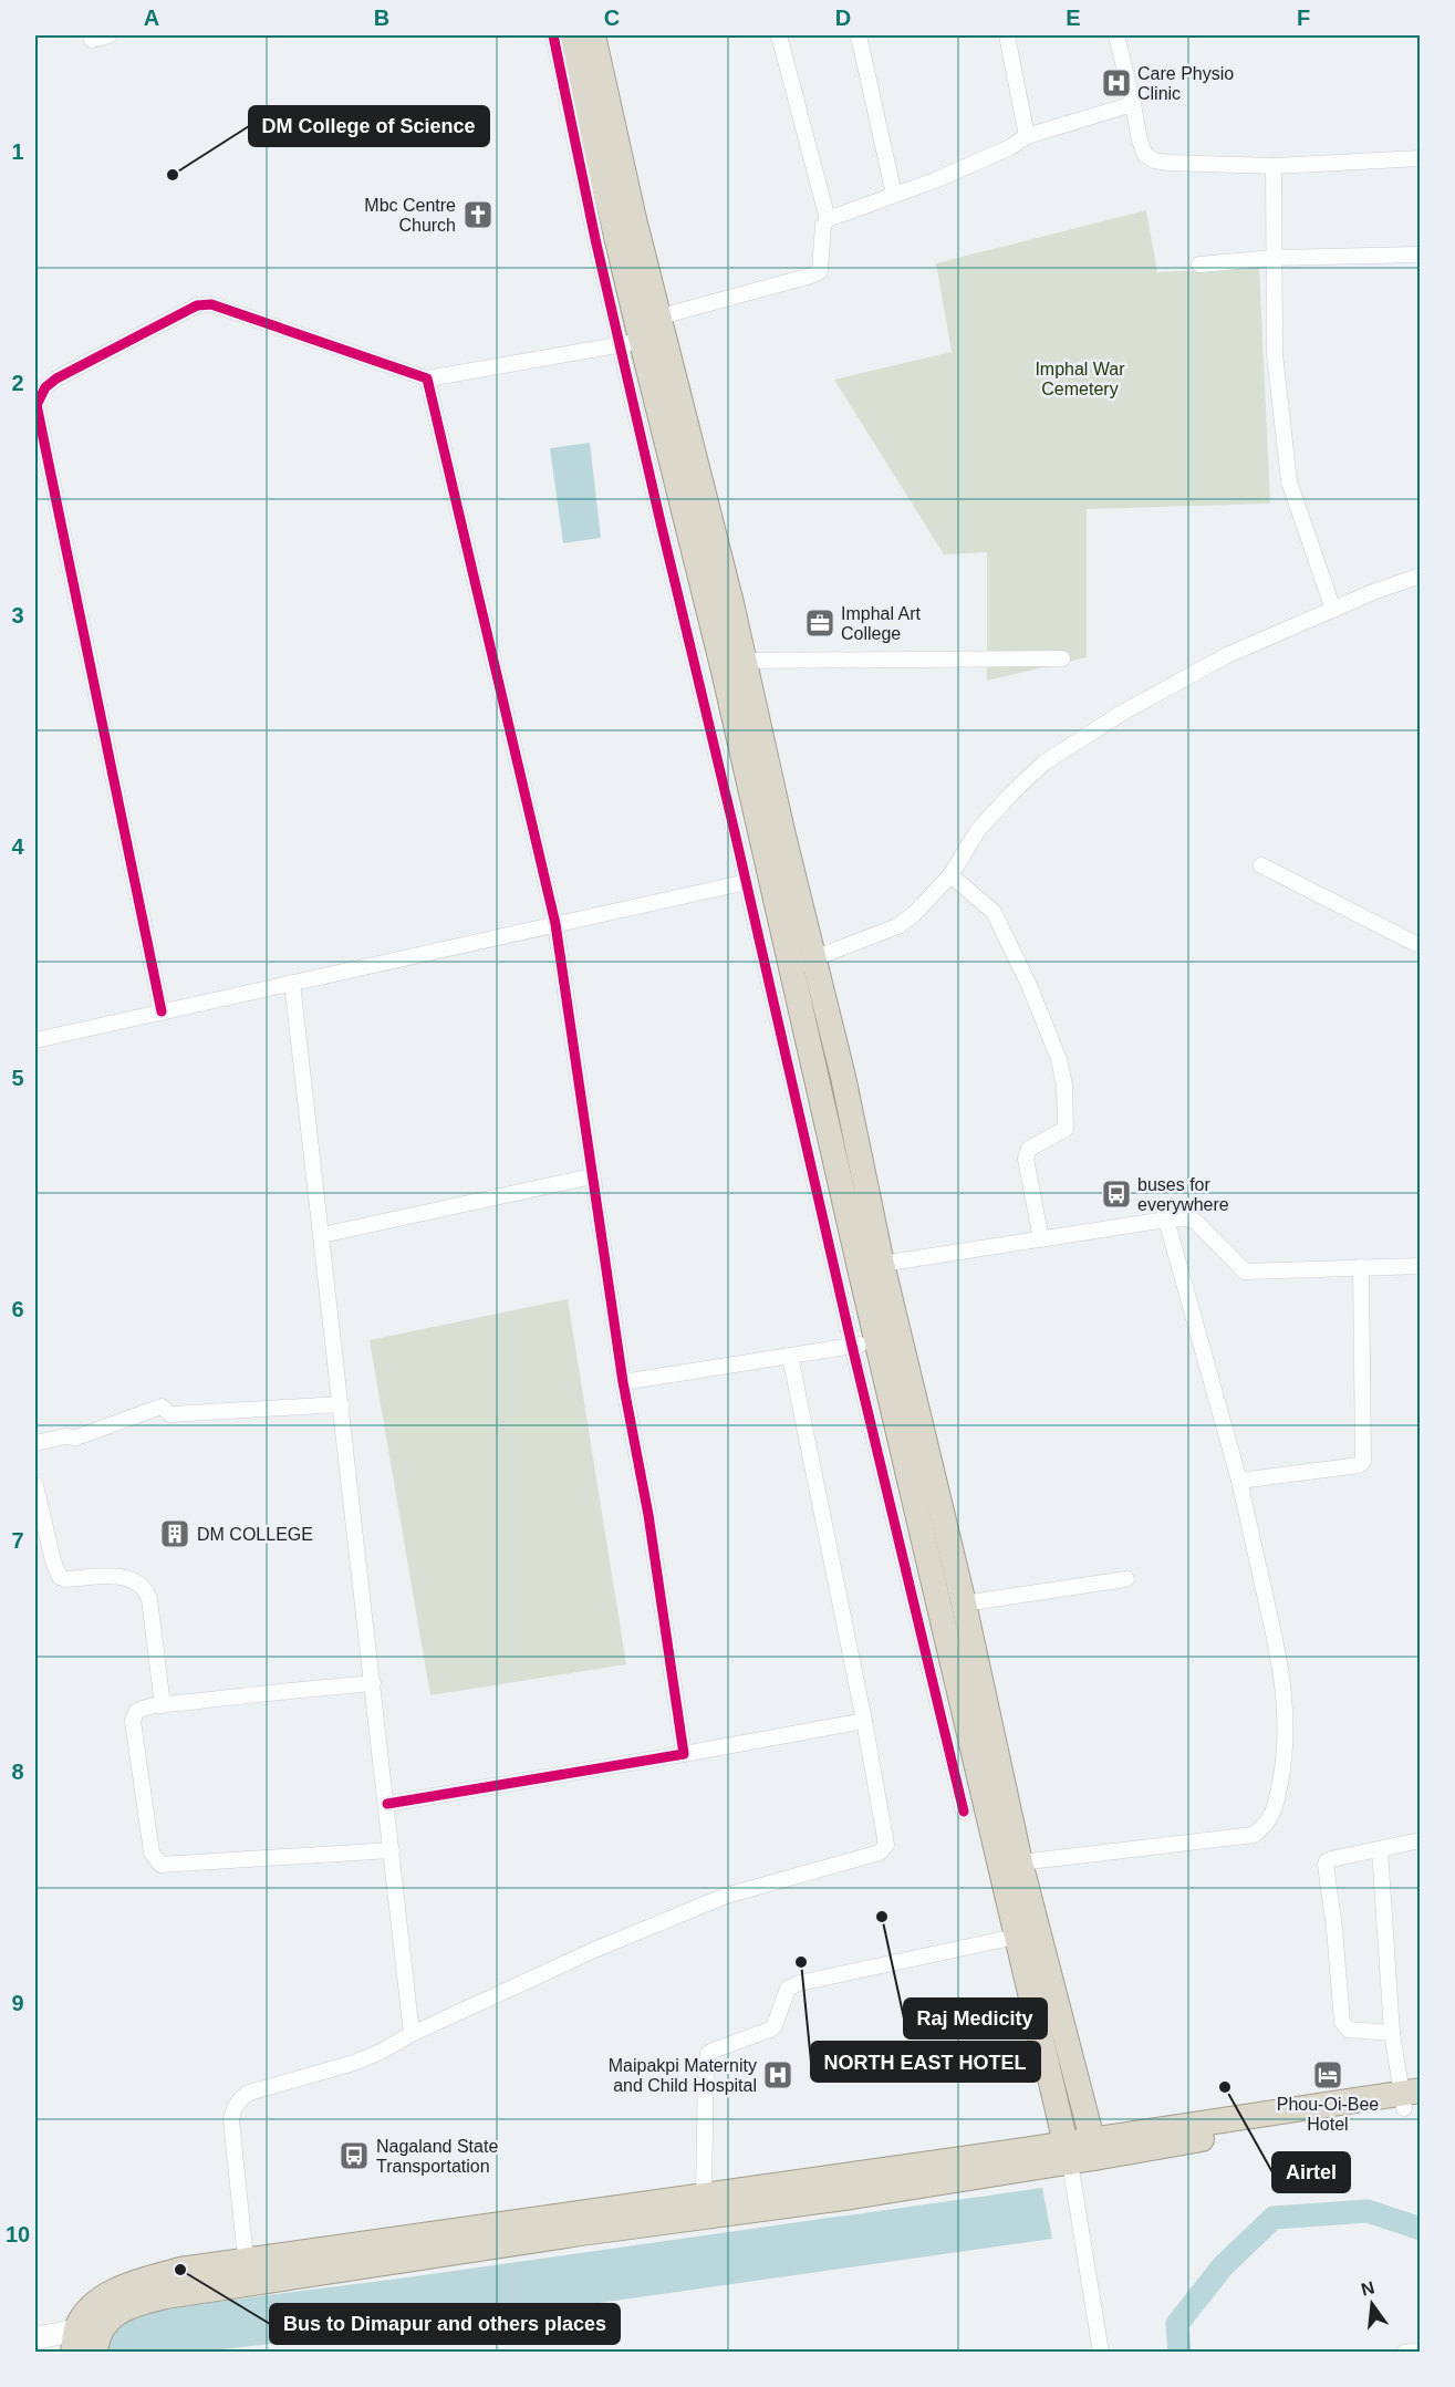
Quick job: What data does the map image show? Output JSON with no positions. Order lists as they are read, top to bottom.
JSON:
{
  "parks": ["Imphal War Cemetery"],
  "places": {
    "hospital": ["Care Physio Clinic", "Maipakpi Maternity and Child Hospital"],
    "other": [
      "DM College of Science",
      "Raj Medicity",
      "NORTH EAST HOTEL",
      "Airtel",
      "Bus to Dimapur and others places"
    ],
    "church": ["Mbc Centre Church"],
    "office": ["Imphal Art College"],
    "bus stop": ["buses for everywhere", "Nagaland State Transportation"],
    "building": ["DM COLLEGE"],
    "hotel": ["Phou-Oi-Bee Hotel"]
  },
  "north": "top",
  "grid": {
    "columns": [
      "A",
      "B",
      "C",
      "D",
      "E",
      "F"
    ],
    "rows": [
      "1",
      "2",
      "3",
      "4",
      "5",
      "6",
      "7",
      "8",
      "9",
      "10"
    ]
  }
}
